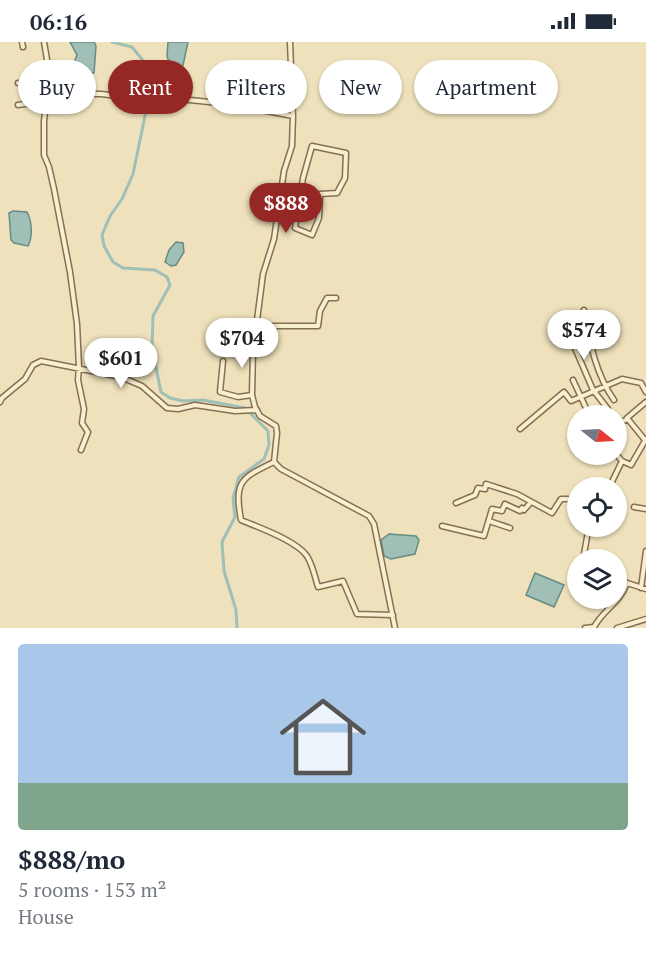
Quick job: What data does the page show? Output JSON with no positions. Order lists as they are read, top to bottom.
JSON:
{
  "north": "right",
  "page": {
    "status": "06:16",
    "chip": [
      "Buy",
      "Rent",
      "Filters",
      "New",
      "Apartment"
    ],
    "price": [
      "$888",
      "$574",
      "$704",
      "$601"
    ],
    "list": [
      {
        "name": "$888/mo",
        "note": "5 rooms · 153 m² · House"
      }
    ]
  }
}
